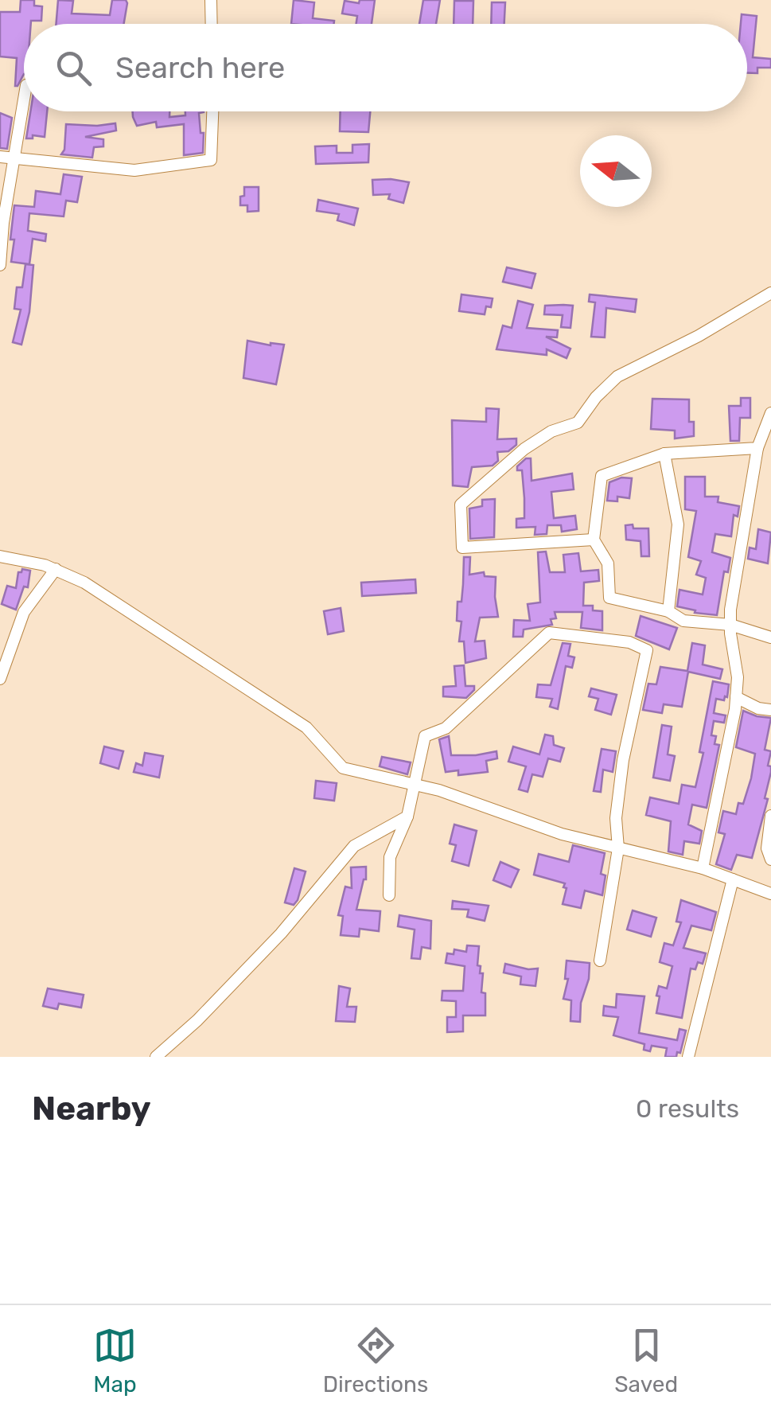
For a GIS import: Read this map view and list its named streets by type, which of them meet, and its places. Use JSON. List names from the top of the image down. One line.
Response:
{"north":"left","page":{"search":"Search here","heading":["Nearby","0 results"],"nav":["Map","Directions","Saved"]}}
